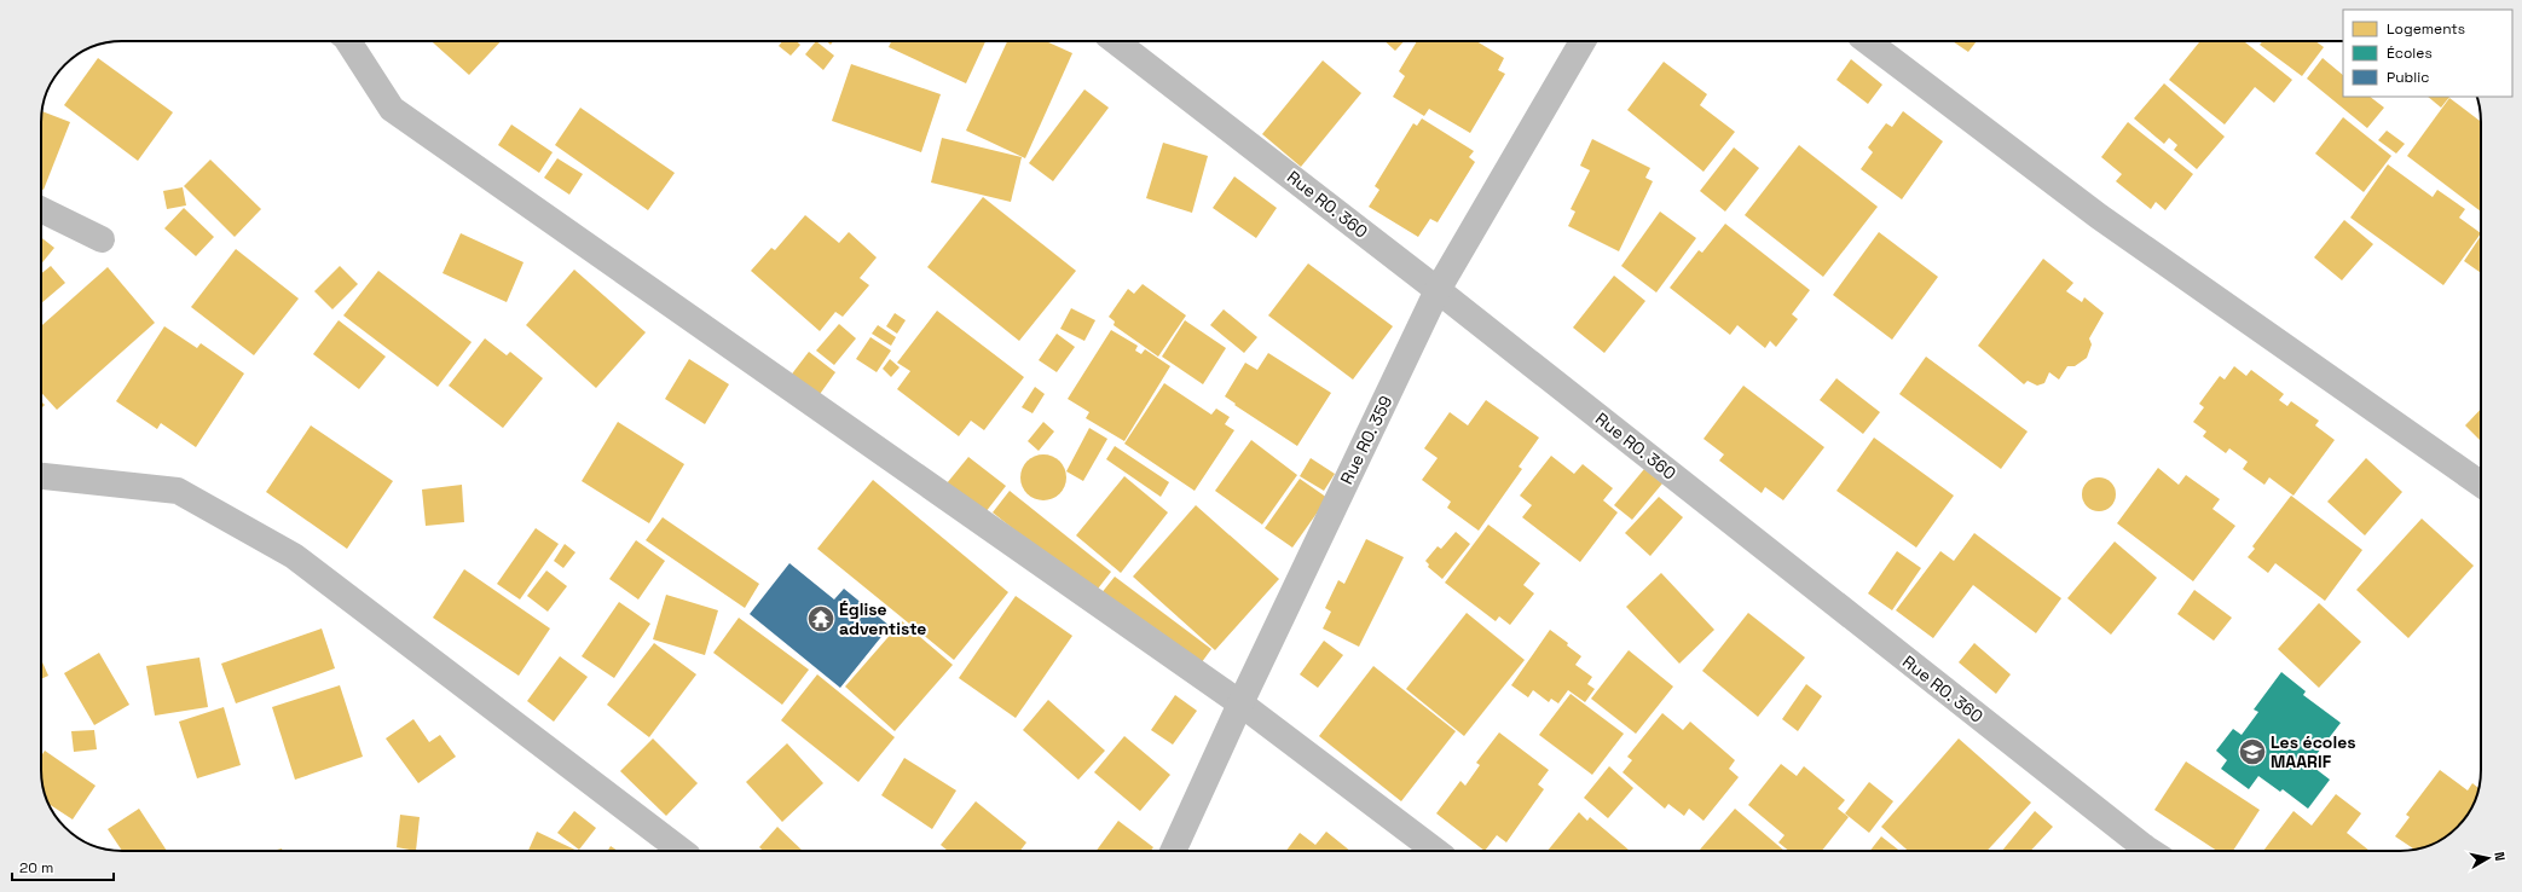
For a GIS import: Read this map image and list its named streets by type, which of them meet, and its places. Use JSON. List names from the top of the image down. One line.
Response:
{"streets":{"street":["Rue RO. 360","Rue RO. 359"]},"crossings":[["Rue RO. 360","Rue RO. 359"]],"places":{"temple":["Église adventiste"],"school or university":["Les écoles MAARIF"]},"legend":["Logements","Écoles","Public"],"scale_bar":"20 m","north":"right"}
